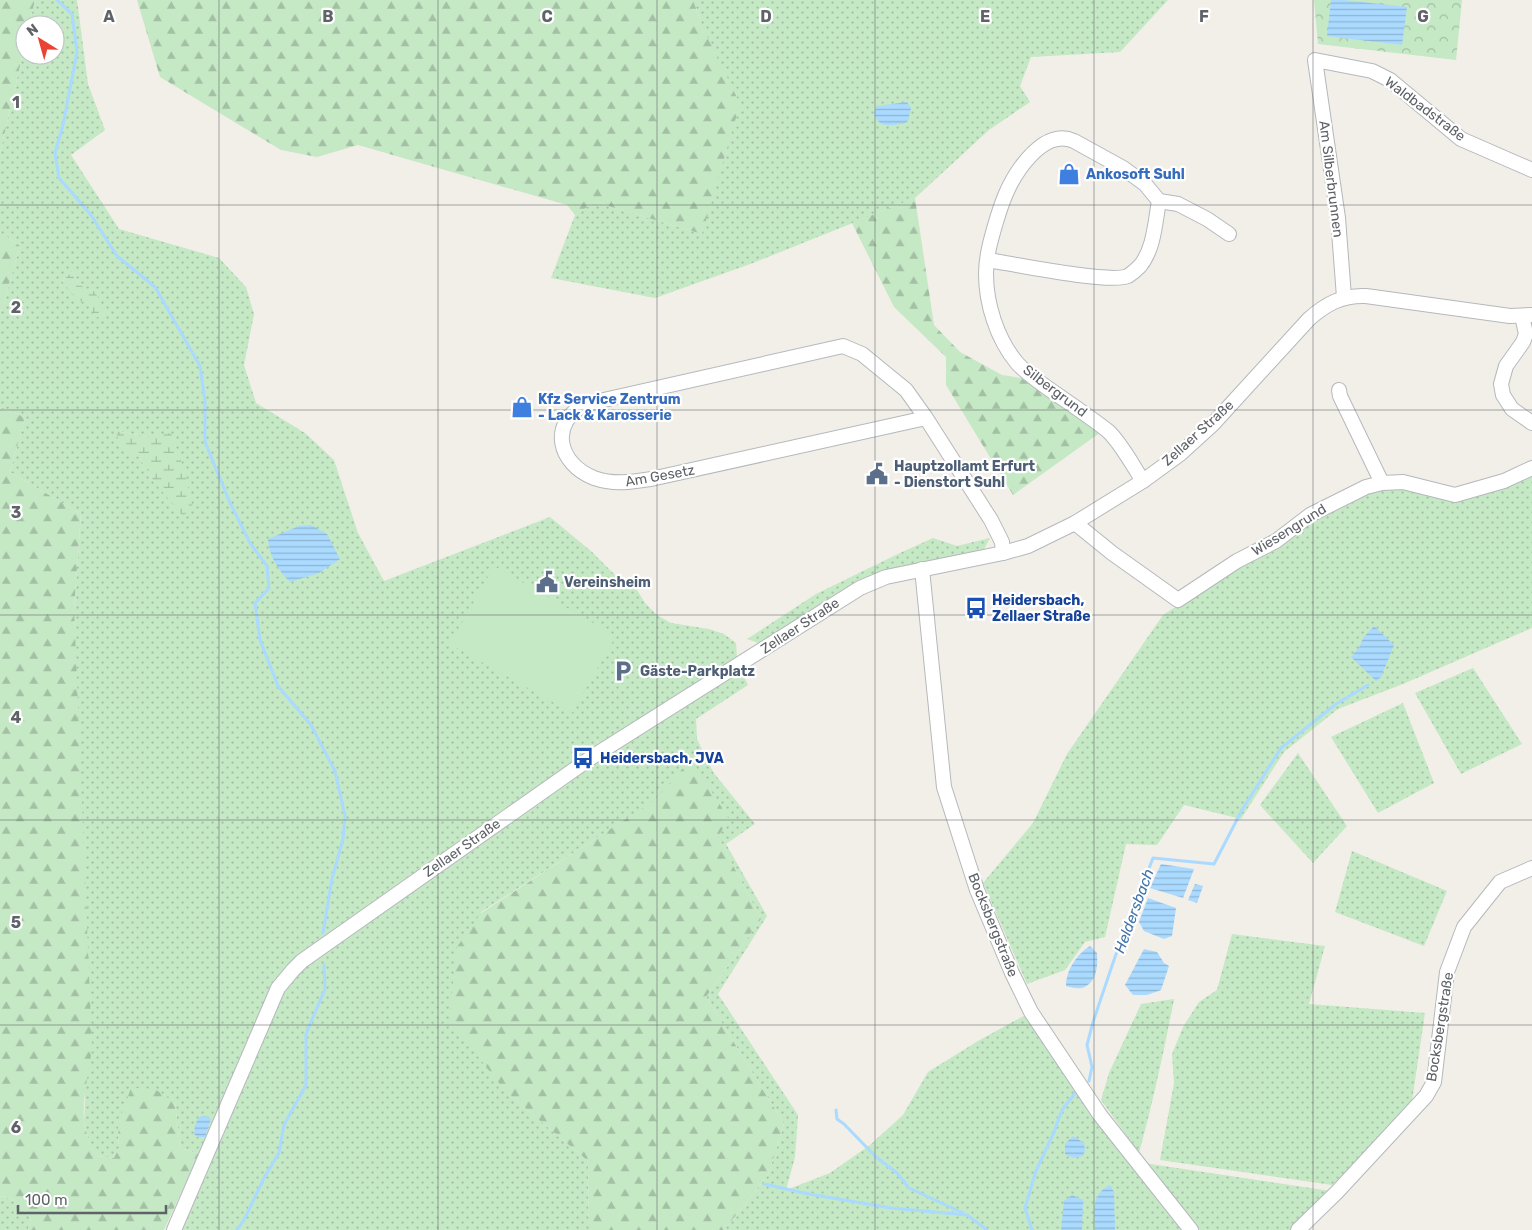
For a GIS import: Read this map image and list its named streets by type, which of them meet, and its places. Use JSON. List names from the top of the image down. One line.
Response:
{"streets":{"street":["Waldbadstraße","Am Silberbrunnen","Silbergrund","Zellaer Straße","Am Gesetz","Wiesengrund","Bocksbergstraße"]},"crossings":[["Waldbadstraße","Am Silberbrunnen"],["Am Silberbrunnen","Zellaer Straße"],["Silbergrund","Zellaer Straße"],["Zellaer Straße","Am Gesetz"],["Zellaer Straße","Wiesengrund"],["Zellaer Straße","Bocksbergstraße"]],"water":["Heldersbach"],"places":{"shop":["Ankosoft Suhl","Kfz Service Zentrum - Lack & Karosserie"],"public building":["Hauptzollamt Erfurt - Dienstort Suhl","Vereinsheim"],"bus stop":["Heidersbach, Zellaer Straße","Heidersbach, JVA"],"parking":["Gäste-Parkplatz"]},"scale_bar":"100 m","north":"top left","grid":{"columns":["A","B","C","D","E","F","G"],"rows":["1","2","3","4","5","6"]}}
